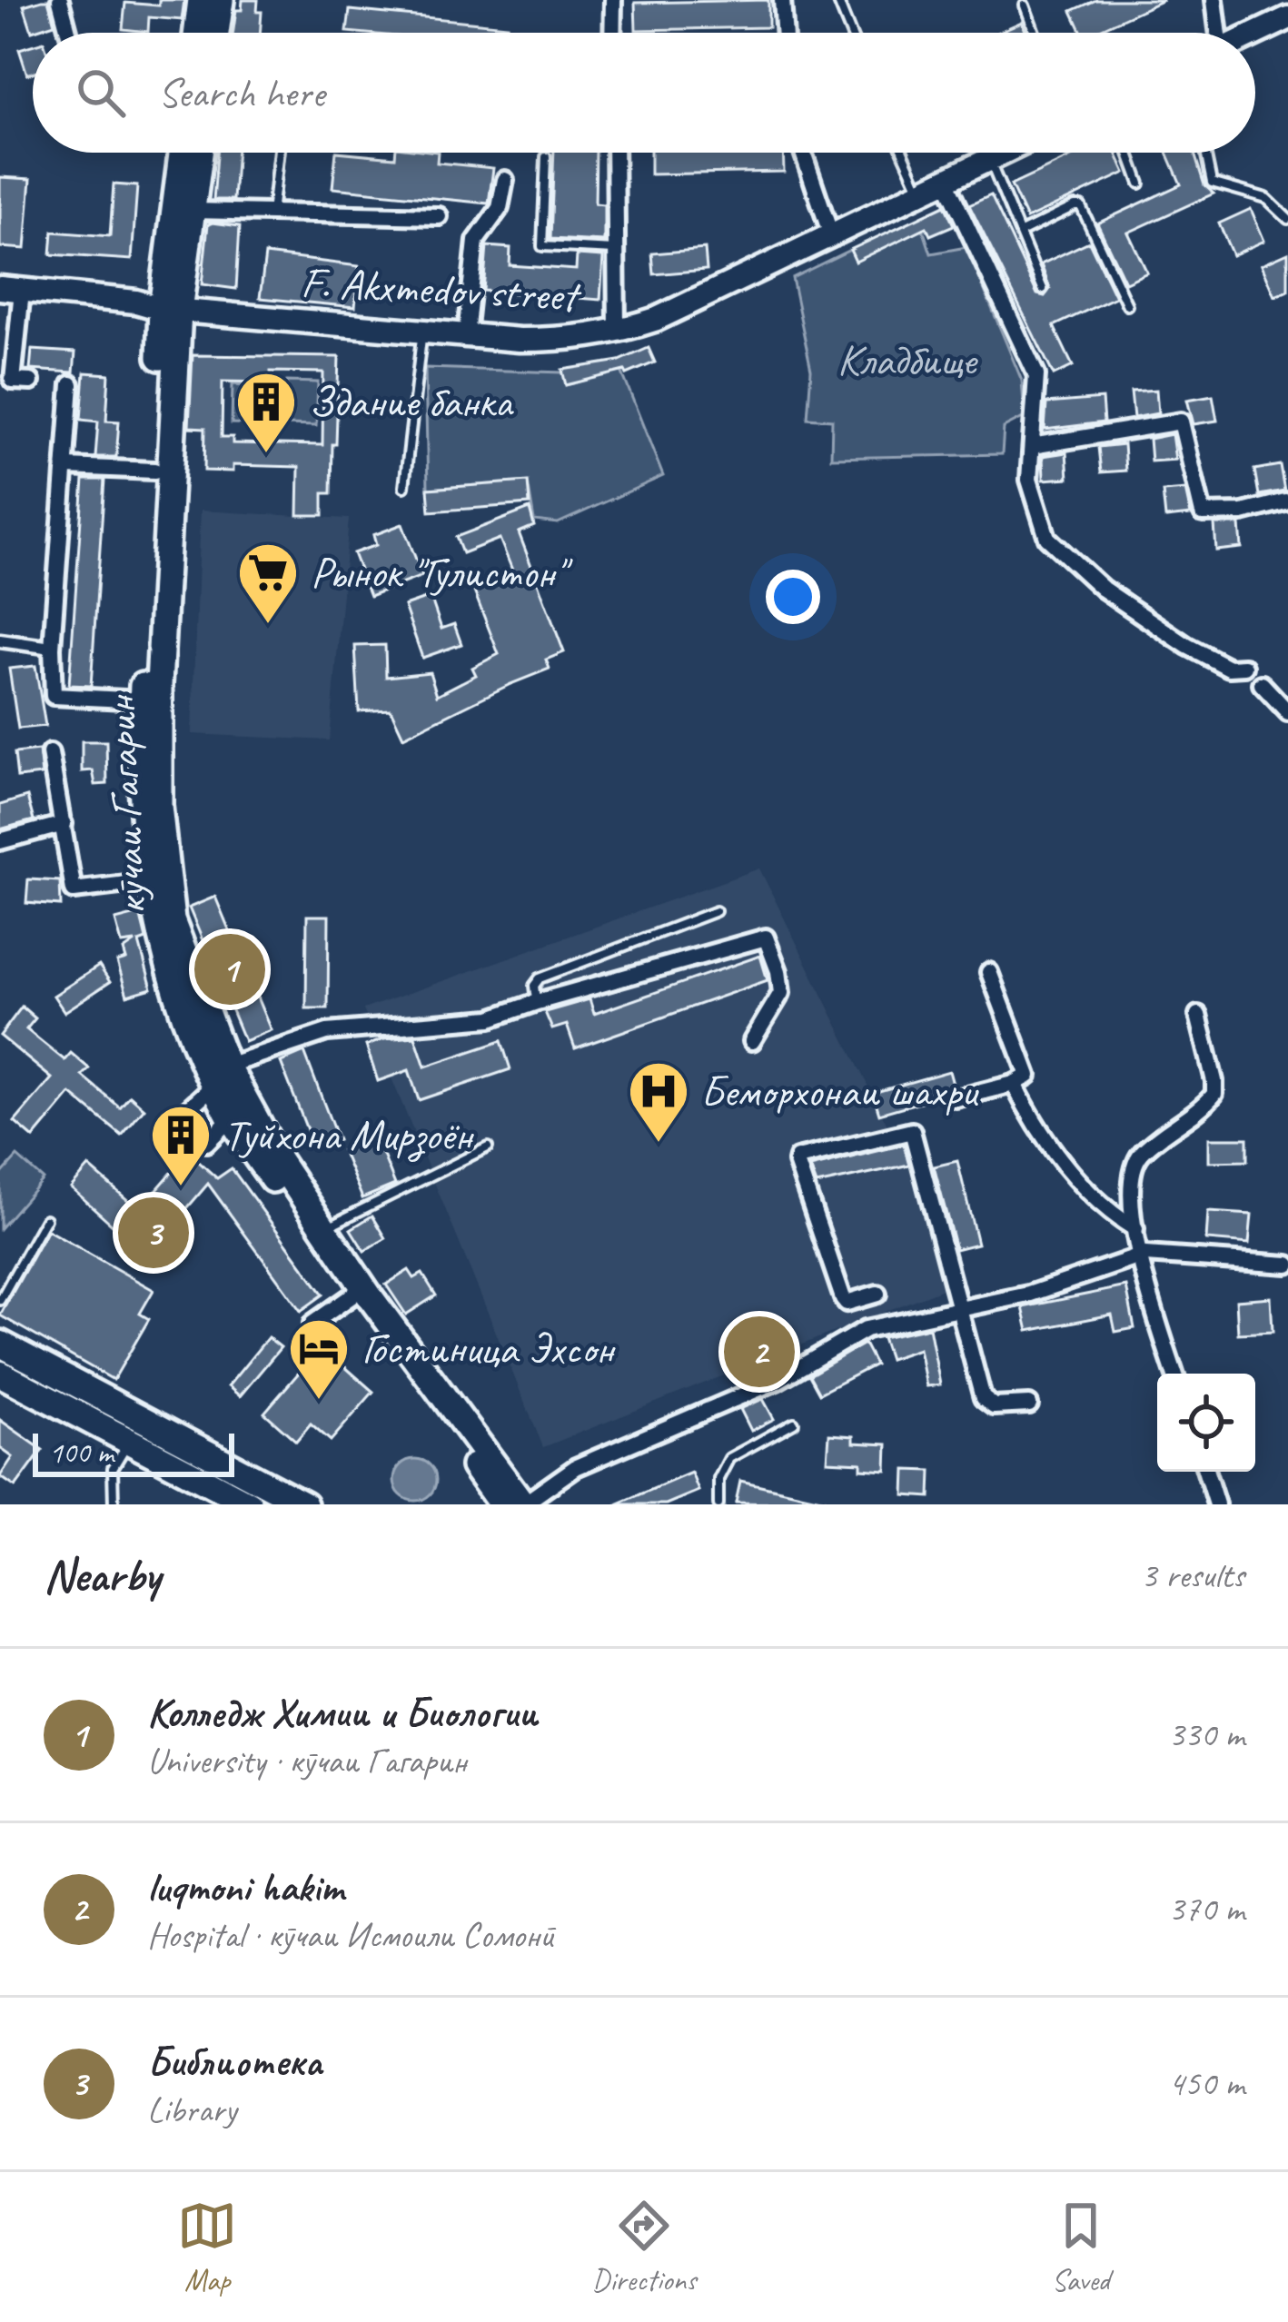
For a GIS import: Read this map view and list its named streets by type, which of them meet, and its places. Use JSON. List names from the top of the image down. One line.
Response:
{"streets":{"main road":["F. Akxmedov street","кӯчаи Гагарин"]},"crossings":[["F. Akxmedov street","кӯчаи Гагарин"]],"parks":["Кладбище"],"places":{"building":["Здание банка","Туйхона Мирзоён"],"supermarket":["Рынок \"Гулистон\""],"hospital":["Беморхонаи шахри"],"hotel":["Гостиница Эхсон"]},"scale_bar":"100 m","page":{"search":"Search here","pins":["1","3","2"],"scale":"100 m","heading":["Nearby","3 results"],"list":[{"mark":"1","name":"Колледж Химии и Биологии","note":"University · кӯчаи Гагарин","value":"330 m"},{"mark":"2","name":"luqmoni hakim","note":"Hospital · кӯчаи Исмоили Сомонӣ","value":"370 m"},{"mark":"3","name":"Библиотека","note":"Library","value":"450 m"}],"nav":["Map","Directions","Saved"]}}
